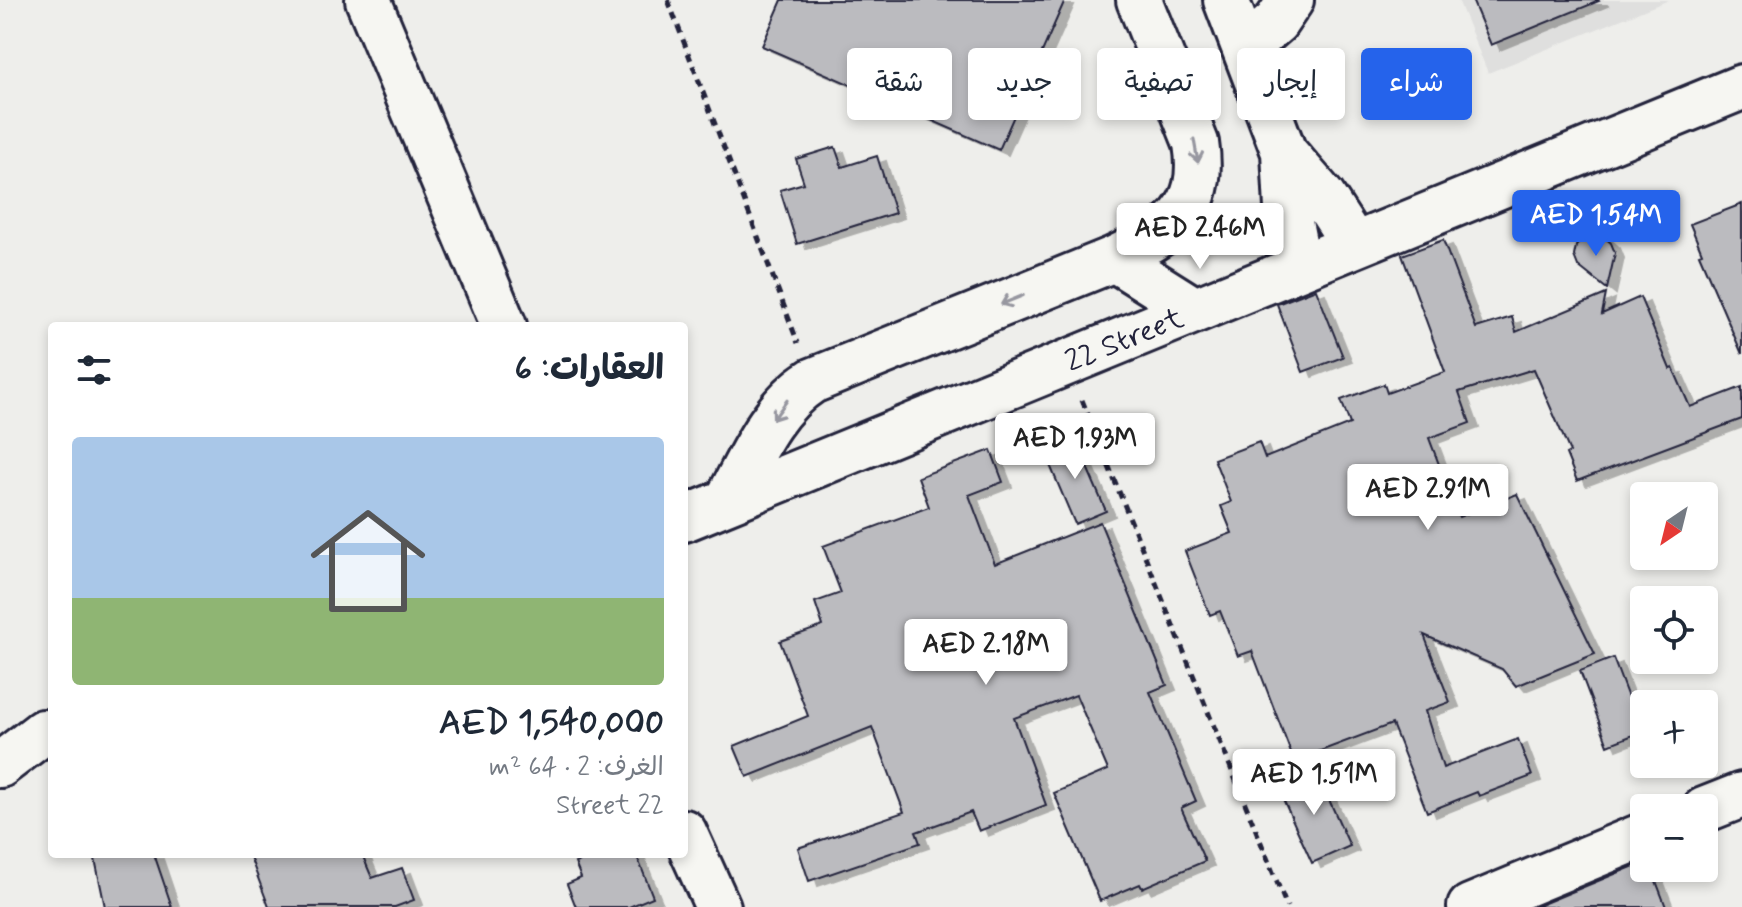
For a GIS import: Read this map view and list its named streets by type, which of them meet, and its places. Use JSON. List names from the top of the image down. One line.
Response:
{"streets":{"street":["22 Street"]},"north":"bottom left","page":{"chip":["شراء","إيجار","تصفية","جديد","شقة"],"price":["AED 1.54M","AED 2.46M","AED 1.93M","AED 2.91M","AED 2.18M","AED 1.51M"],"heading":"العقارات: 6","list":[{"name":"AED 1,540,000","note":"الغرف: 2 · 64 m² · 22 Street"}],"map_buttons":["+","−"]}}
